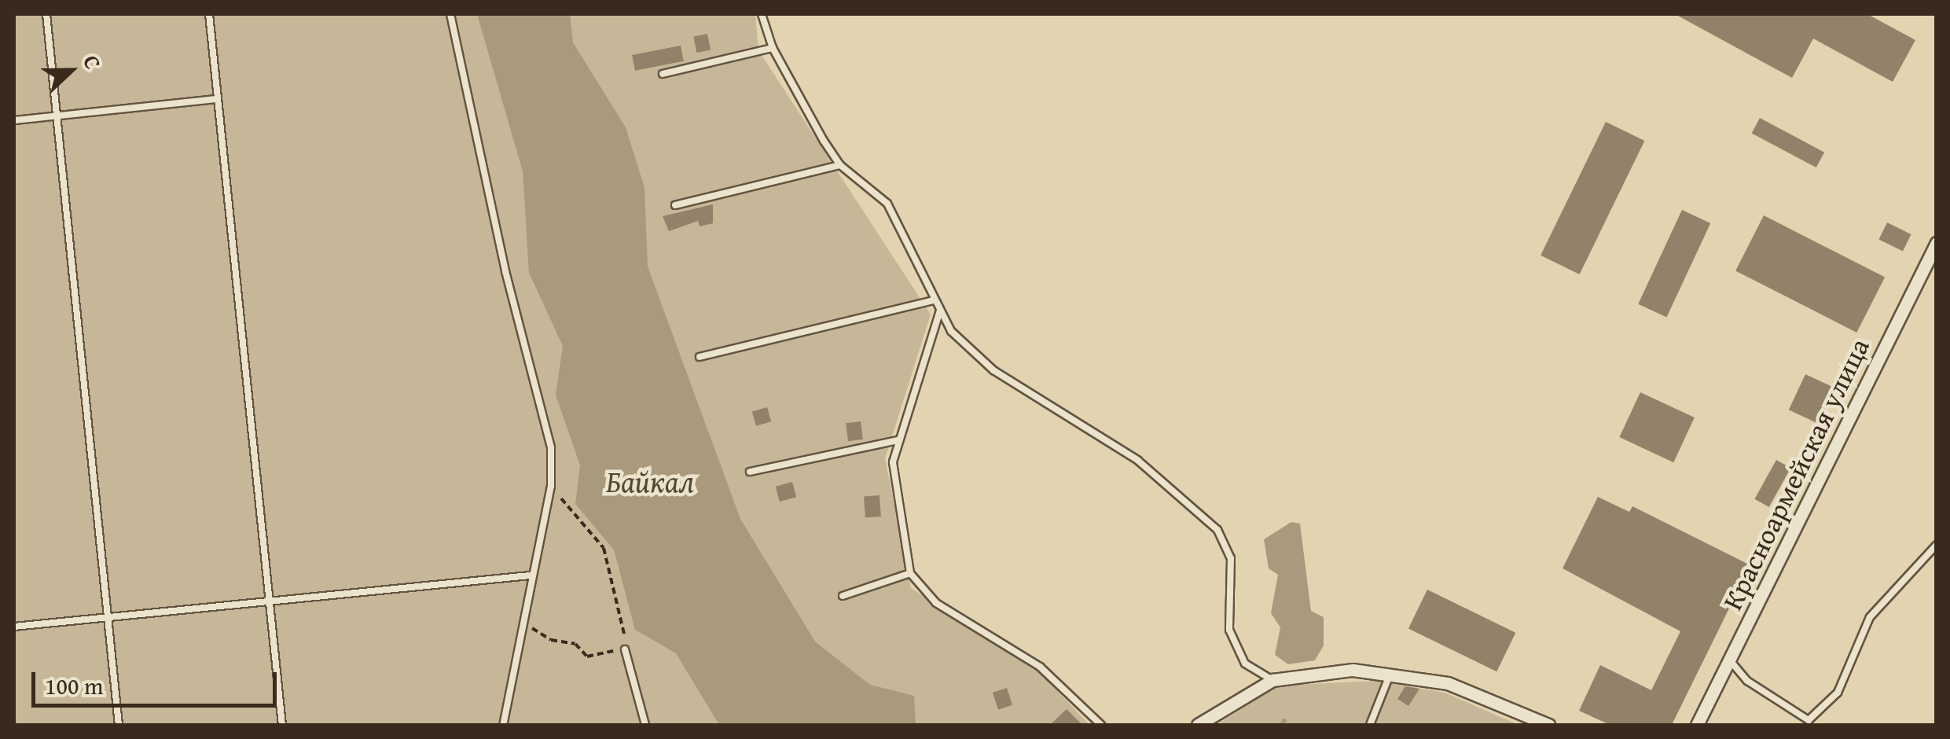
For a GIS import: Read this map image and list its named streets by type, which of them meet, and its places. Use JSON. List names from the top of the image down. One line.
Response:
{"streets":{"street":["Красноармейская улица"]},"water":["Байкал"],"scale_bar":"100 m","north":"right"}
